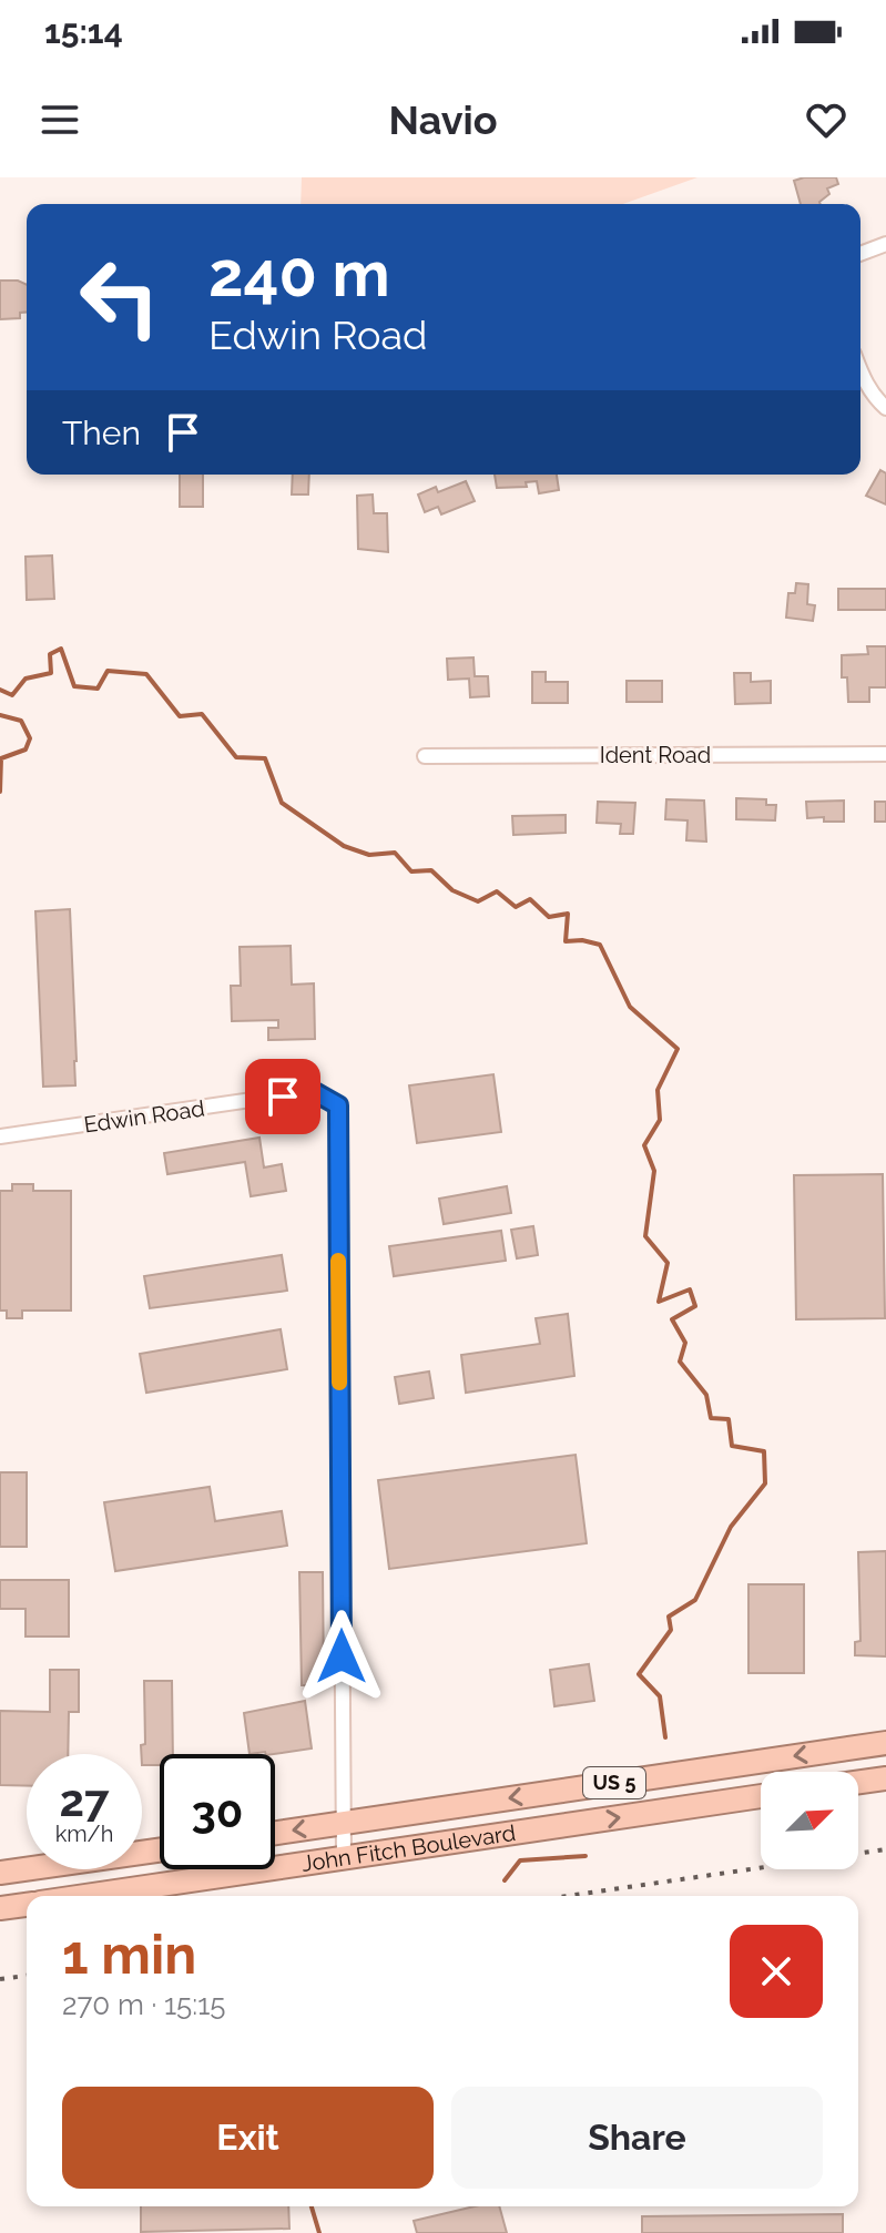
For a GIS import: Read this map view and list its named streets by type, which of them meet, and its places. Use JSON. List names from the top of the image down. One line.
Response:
{"streets":{"highway":["US 5","John Fitch Boulevard"],"street":["Ident Road","Edwin Road"]},"crossings":[["Edwin Road","John Fitch Boulevard"]],"north":"top right","page":{"status":"15:14","header":"Navio","turn":["240 m","Edwin Road"],"then":"Then","speed":"27 km/h","limit":"30","heading":["1 min","270 m · 15:15"],"buttons":["Exit","Share"]}}
